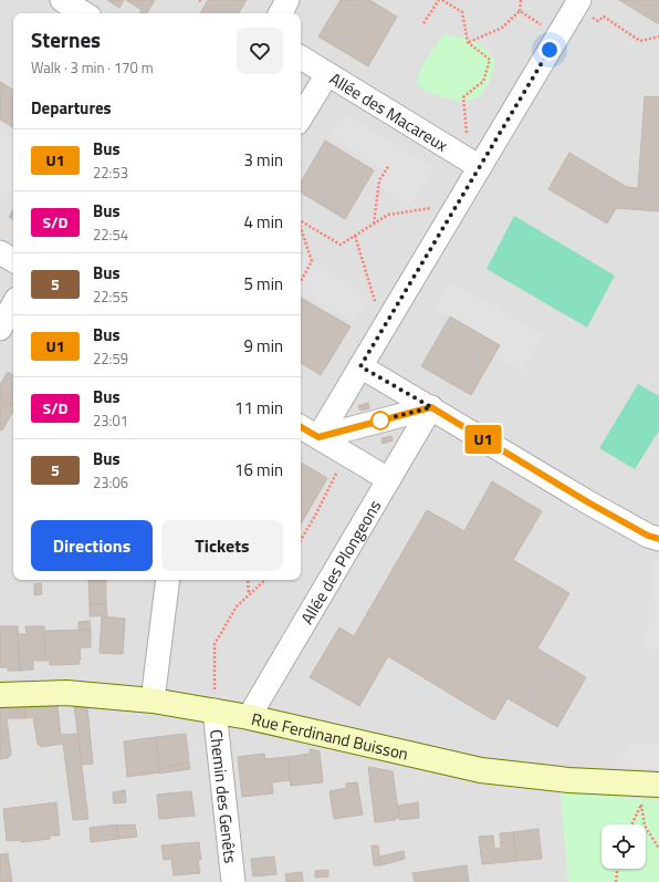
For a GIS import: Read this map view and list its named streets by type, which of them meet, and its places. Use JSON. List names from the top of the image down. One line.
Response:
{"streets":{"street":["Allée des Macareux","Allée des Plongeons","Rue Ferdinand Buisson","Chemin des Genêts"]},"crossings":[["Allée des Plongeons","Rue Ferdinand Buisson"],["Rue Ferdinand Buisson","Chemin des Genêts"]],"lines":["bus line U1"],"page":{"on_map":"U1","heading":[["Sternes","Walk · 3 min · 170 m"],"Departures"],"list":[{"mark":"U1","name":"Bus","note":"22:53","value":"3 min"},{"mark":"S/D","name":"Bus","note":"22:54","value":"4 min"},{"mark":"5","name":"Bus","note":"22:55","value":"5 min"},{"mark":"U1","name":"Bus","note":"22:59","value":"9 min"},{"mark":"S/D","name":"Bus","note":"23:01","value":"11 min"},{"mark":"5","name":"Bus","note":"23:06","value":"16 min"}],"buttons":["Directions","Tickets"]}}
